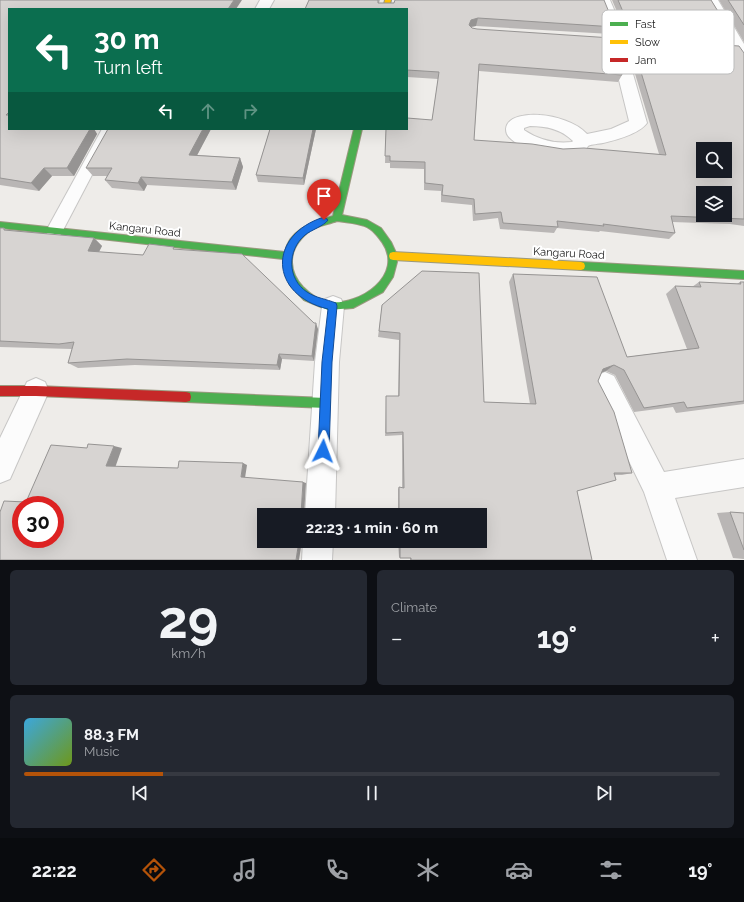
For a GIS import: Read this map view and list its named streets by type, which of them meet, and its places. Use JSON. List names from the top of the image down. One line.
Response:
{"streets":{"main road":["Kangaru Road"]},"legend":["Fast","Slow","Jam"],"page":{"turn":["30 m","Turn left"],"limit":"30","trip":"22:23 · 1 min · 60 m","tile":[["29","km/h"],"Climate"],"heat":["−","19°","+"],"song":["88.3 FM","Music"],"tabs":["22:22","19°"]}}
